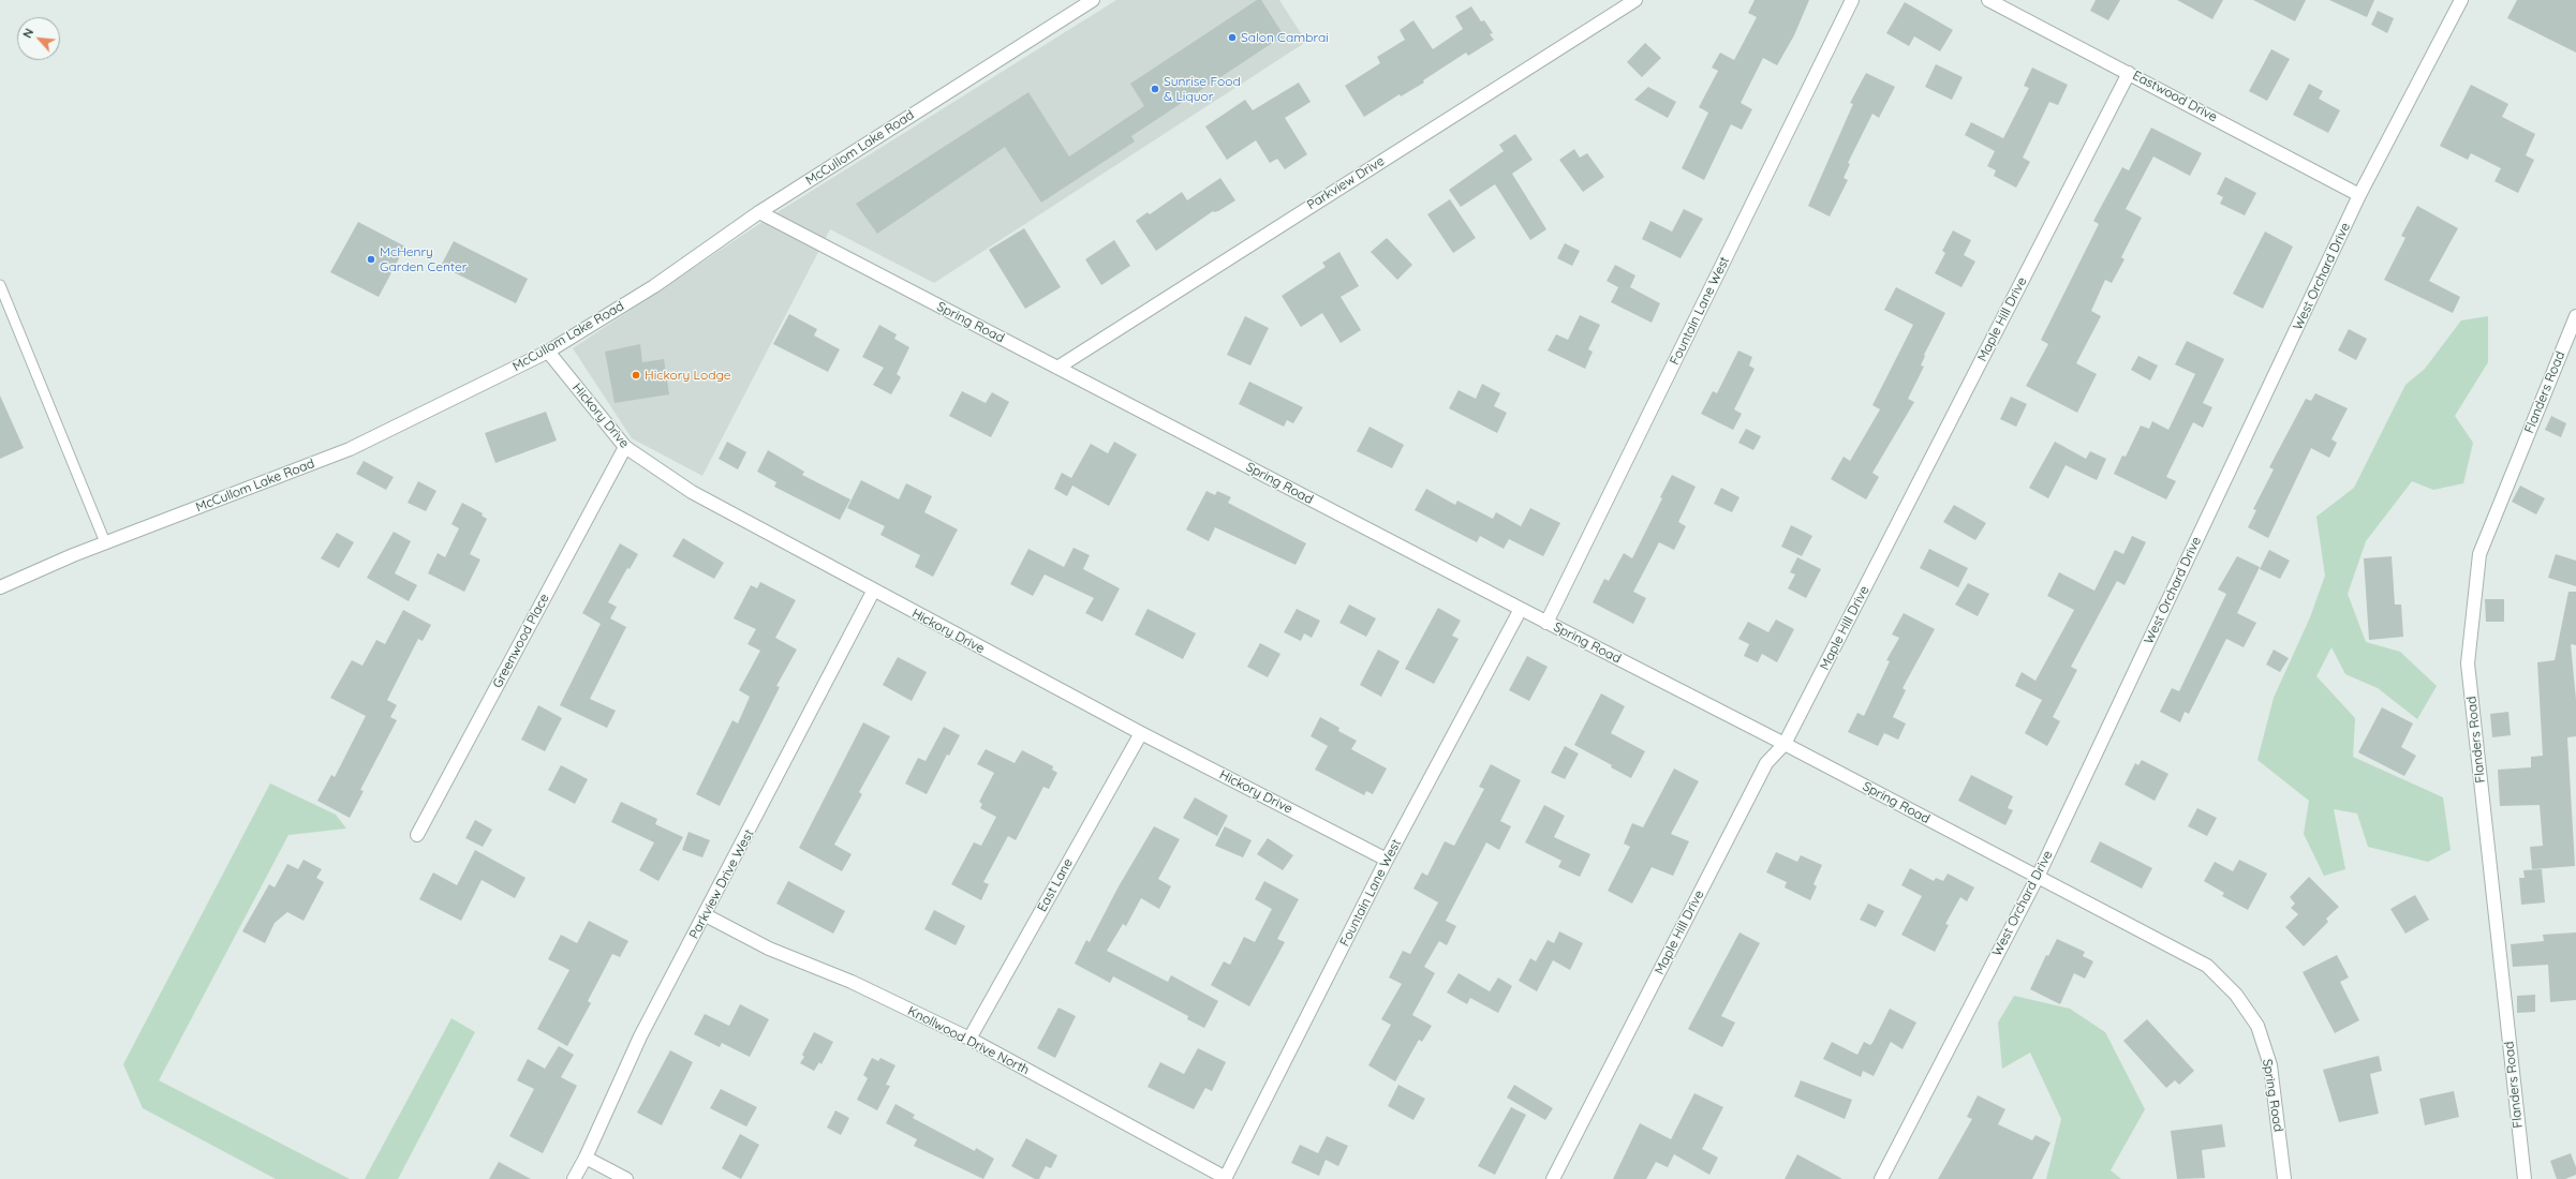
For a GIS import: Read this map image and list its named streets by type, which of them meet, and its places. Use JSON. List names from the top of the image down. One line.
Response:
{"streets":{"street":["Eastwood Drive","McCullom Lake Road","Parkview Drive","West Orchard Drive","Fountain Lane West","Maple Hill Drive","Spring Road","Flanders Road","Hickory Drive","Greenwood Place","Parkview Drive West","East Lane","Knollwood Drive North"]},"crossings":[["Eastwood Drive","West Orchard Drive"],["Eastwood Drive","Maple Hill Drive"],["McCullom Lake Road","Spring Road"],["McCullom Lake Road","Hickory Drive"],["Parkview Drive","Spring Road"],["West Orchard Drive","Spring Road"],["Fountain Lane West","Spring Road"],["Fountain Lane West","Hickory Drive"],["Fountain Lane West","Knollwood Drive North"],["Maple Hill Drive","Spring Road"],["Hickory Drive","Greenwood Place"],["Hickory Drive","Parkview Drive West"],["Hickory Drive","East Lane"],["Parkview Drive West","Knollwood Drive North"],["East Lane","Knollwood Drive North"]],"places":["Salon Cambrai","Sunrise Food & Liquor","McHenry Garden Center","Hickory Lodge"],"north":"top left"}
